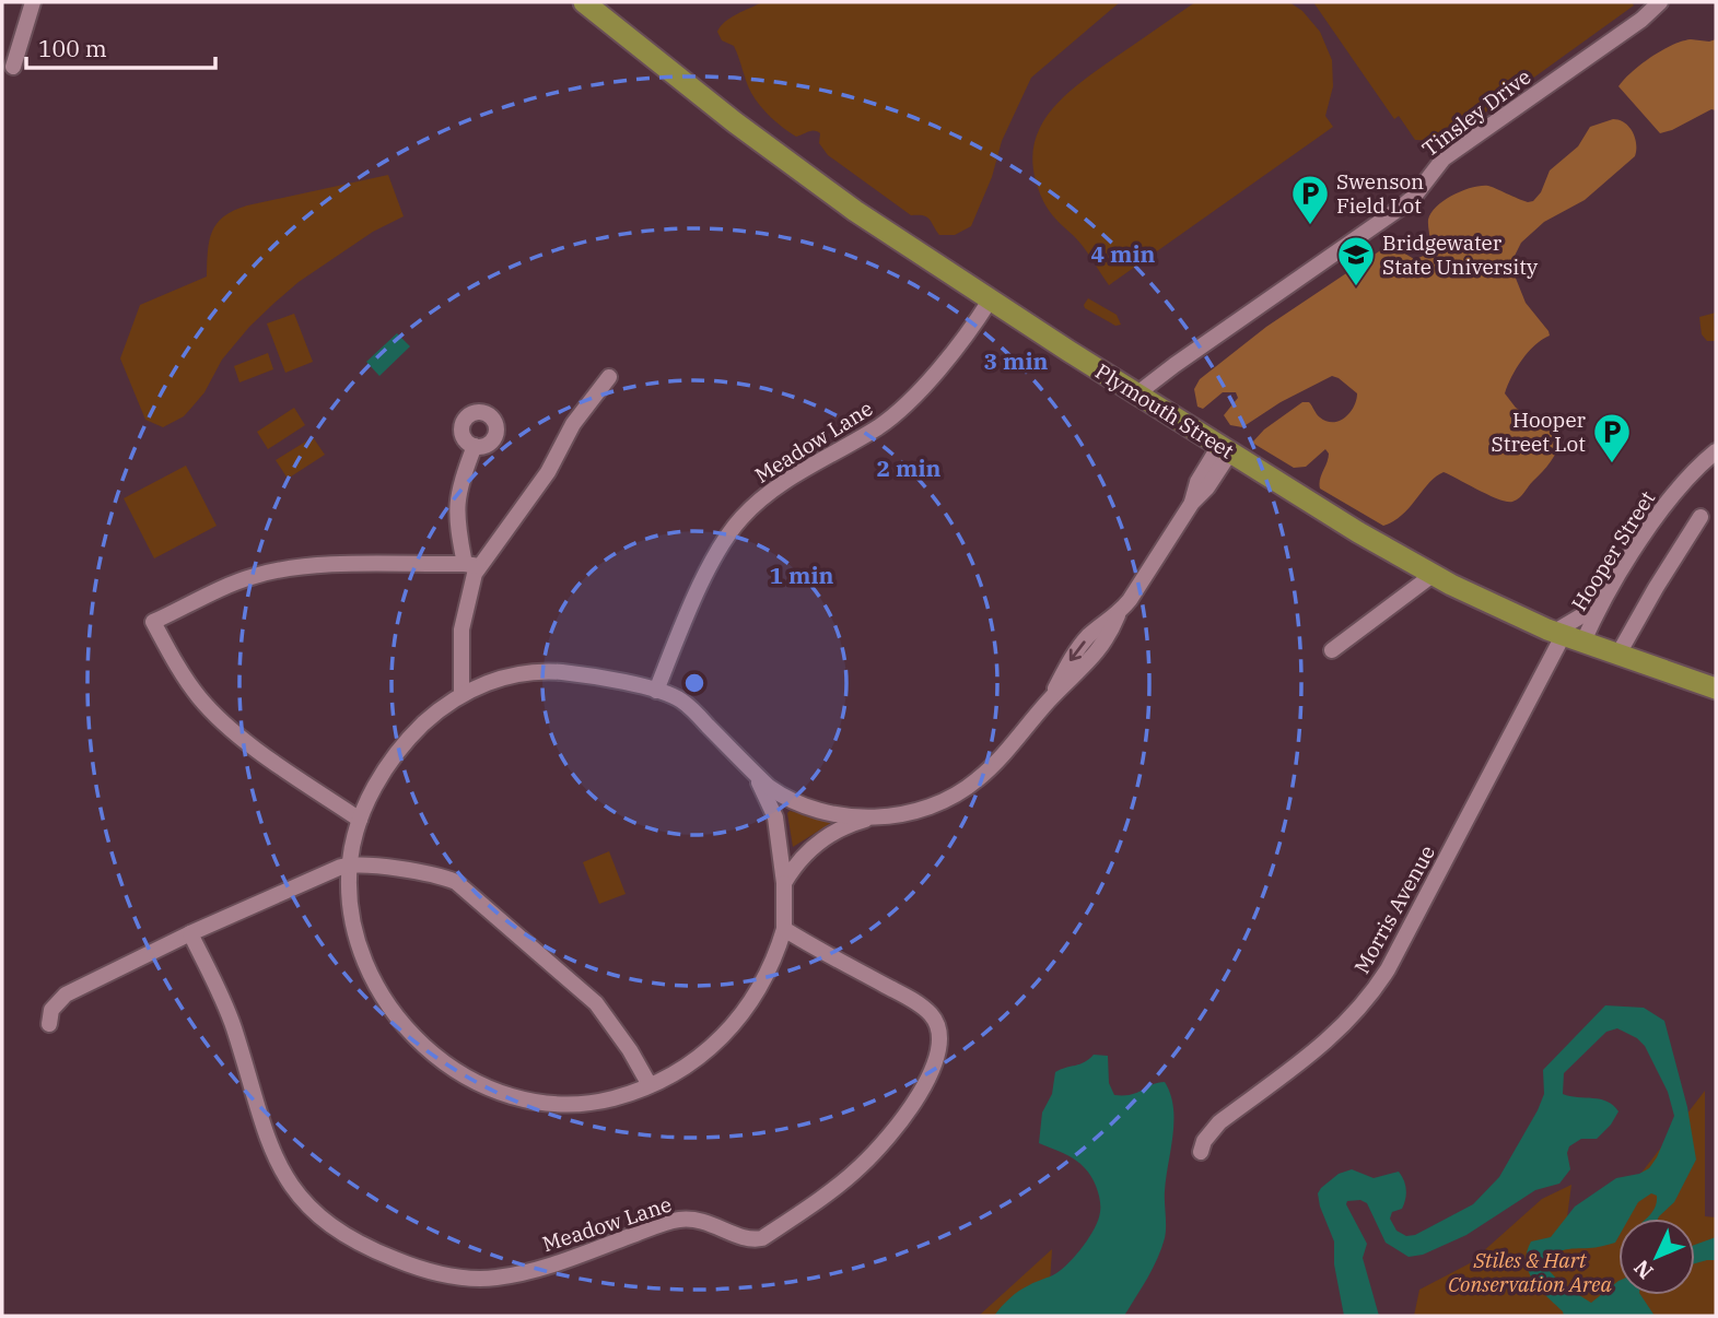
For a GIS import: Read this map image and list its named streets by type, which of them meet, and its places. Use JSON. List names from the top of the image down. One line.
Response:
{"streets":{"main road":["Plymouth Street"],"street":["Tinsley Drive","Meadow Lane","Hooper Street","Morris Avenue"]},"crossings":[["Tinsley Drive","Plymouth Street"],["Plymouth Street","Meadow Lane"],["Plymouth Street","Hooper Street"],["Plymouth Street","Morris Avenue"],["Hooper Street","Morris Avenue"]],"parks":["Stiles & Hart Conservation Area"],"places":{"parking":["Swenson Field Lot","Hooper Street Lot"],"school or university":["Bridgewater State University"]},"scale_bar":"100 m","north":"bottom left","rings":["4 min","3 min","2 min","1 min"]}
